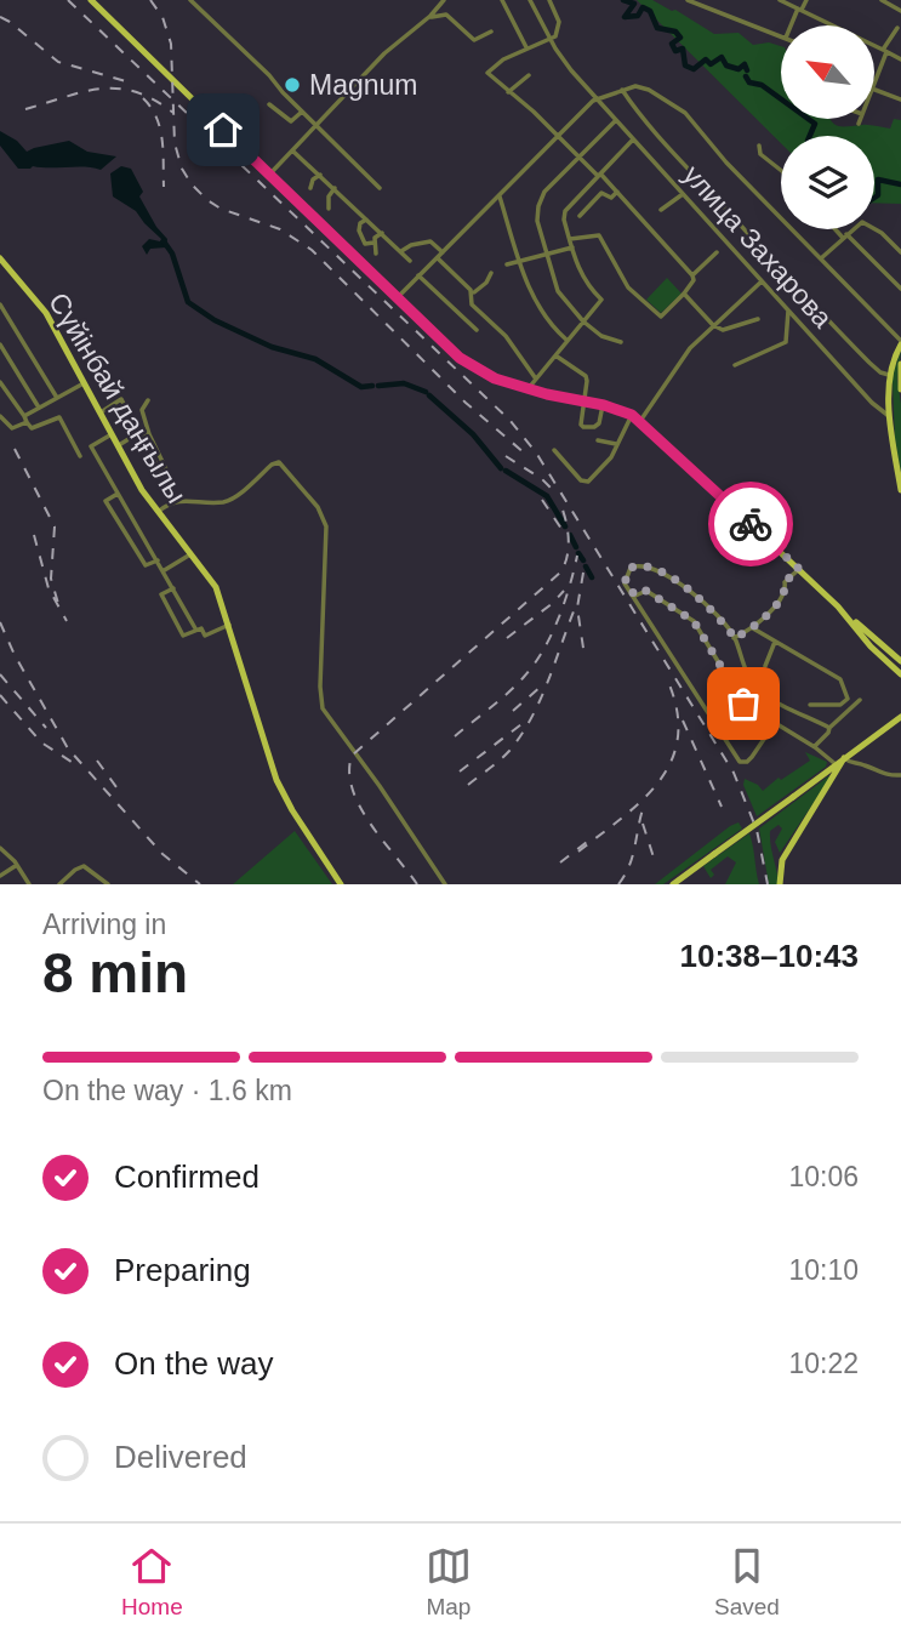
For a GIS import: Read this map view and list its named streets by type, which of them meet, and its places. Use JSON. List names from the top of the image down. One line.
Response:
{"streets":{"main road":["Сүйінбай даңғылы"],"street":["улица Захарова"]},"places":["Magnum"],"north":"top left","page":{"heading":["8 min","Arriving in","10:38–10:43"],"bar":"On the way · 1.6 km","list":[["Confirmed","10:06"],["Preparing","10:10"],["On the way","10:22"],"Delivered"],"tabs":["Home","Map","Saved"]}}
